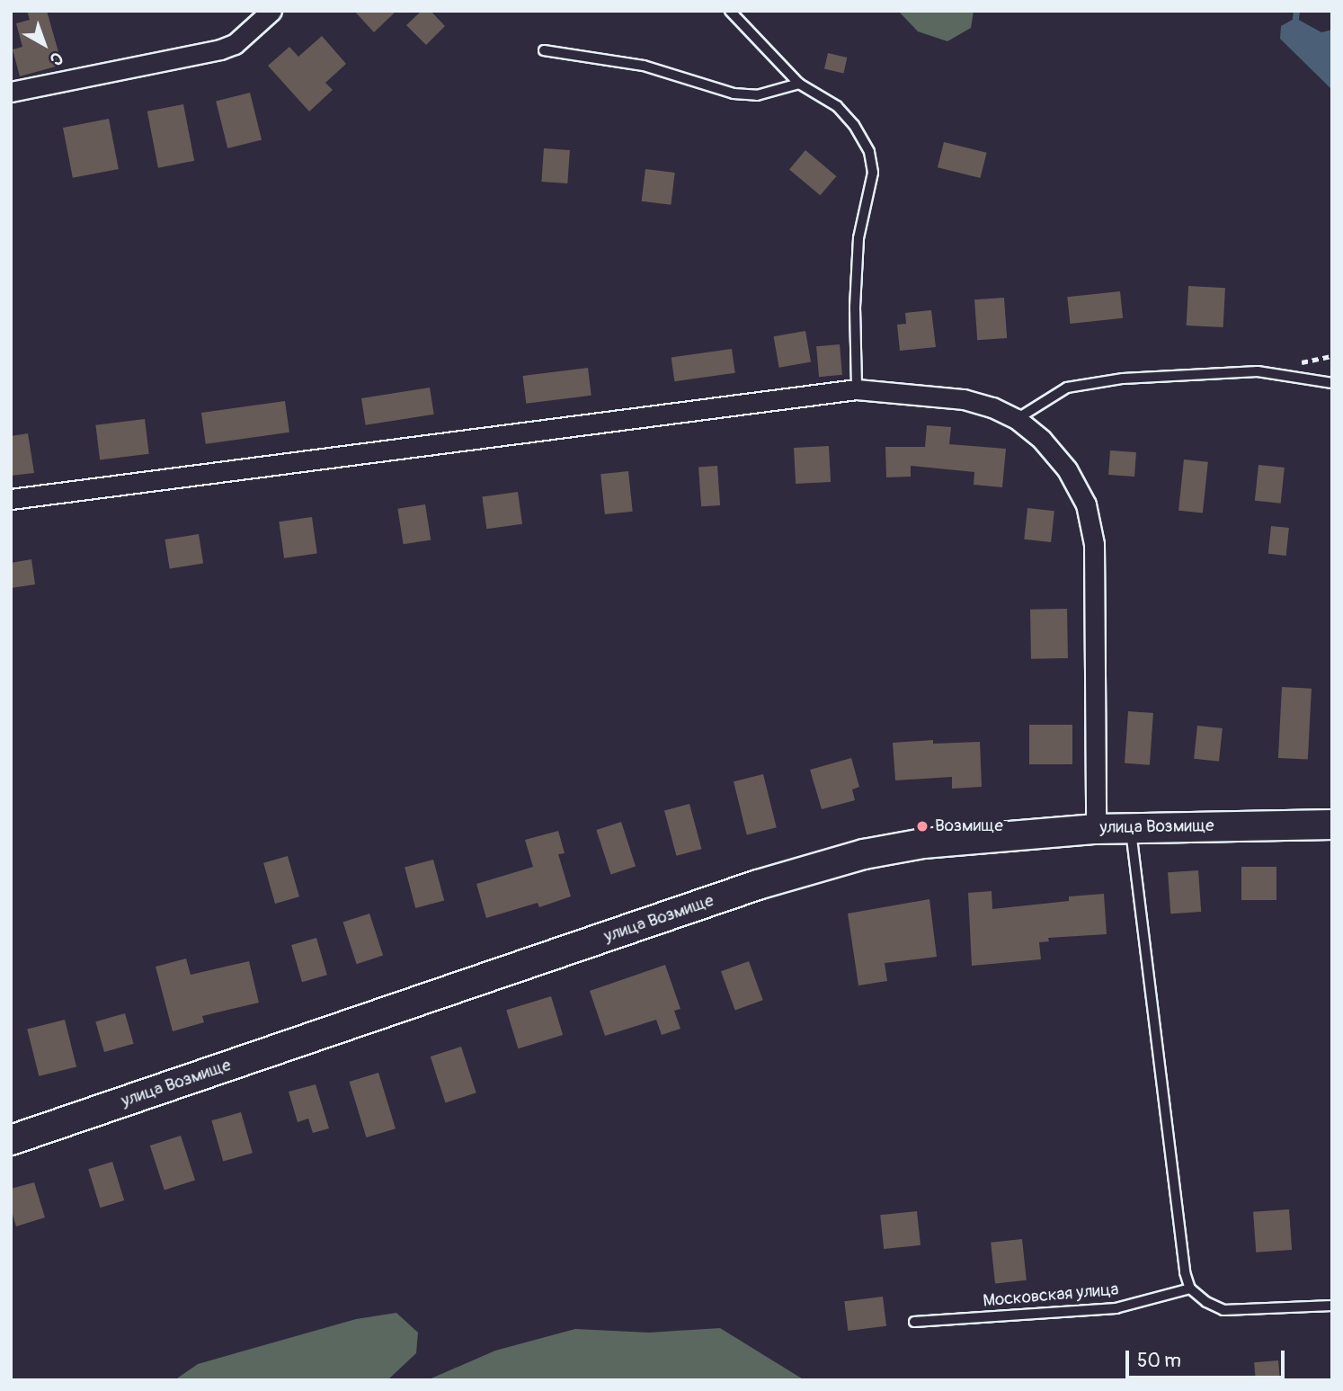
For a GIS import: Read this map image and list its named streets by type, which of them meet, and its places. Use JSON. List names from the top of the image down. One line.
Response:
{"streets":{"main road":["улица Возмище"],"lane":["Московская улица"]},"places":["Возмище"],"scale_bar":"50 m","north":"bottom right"}
